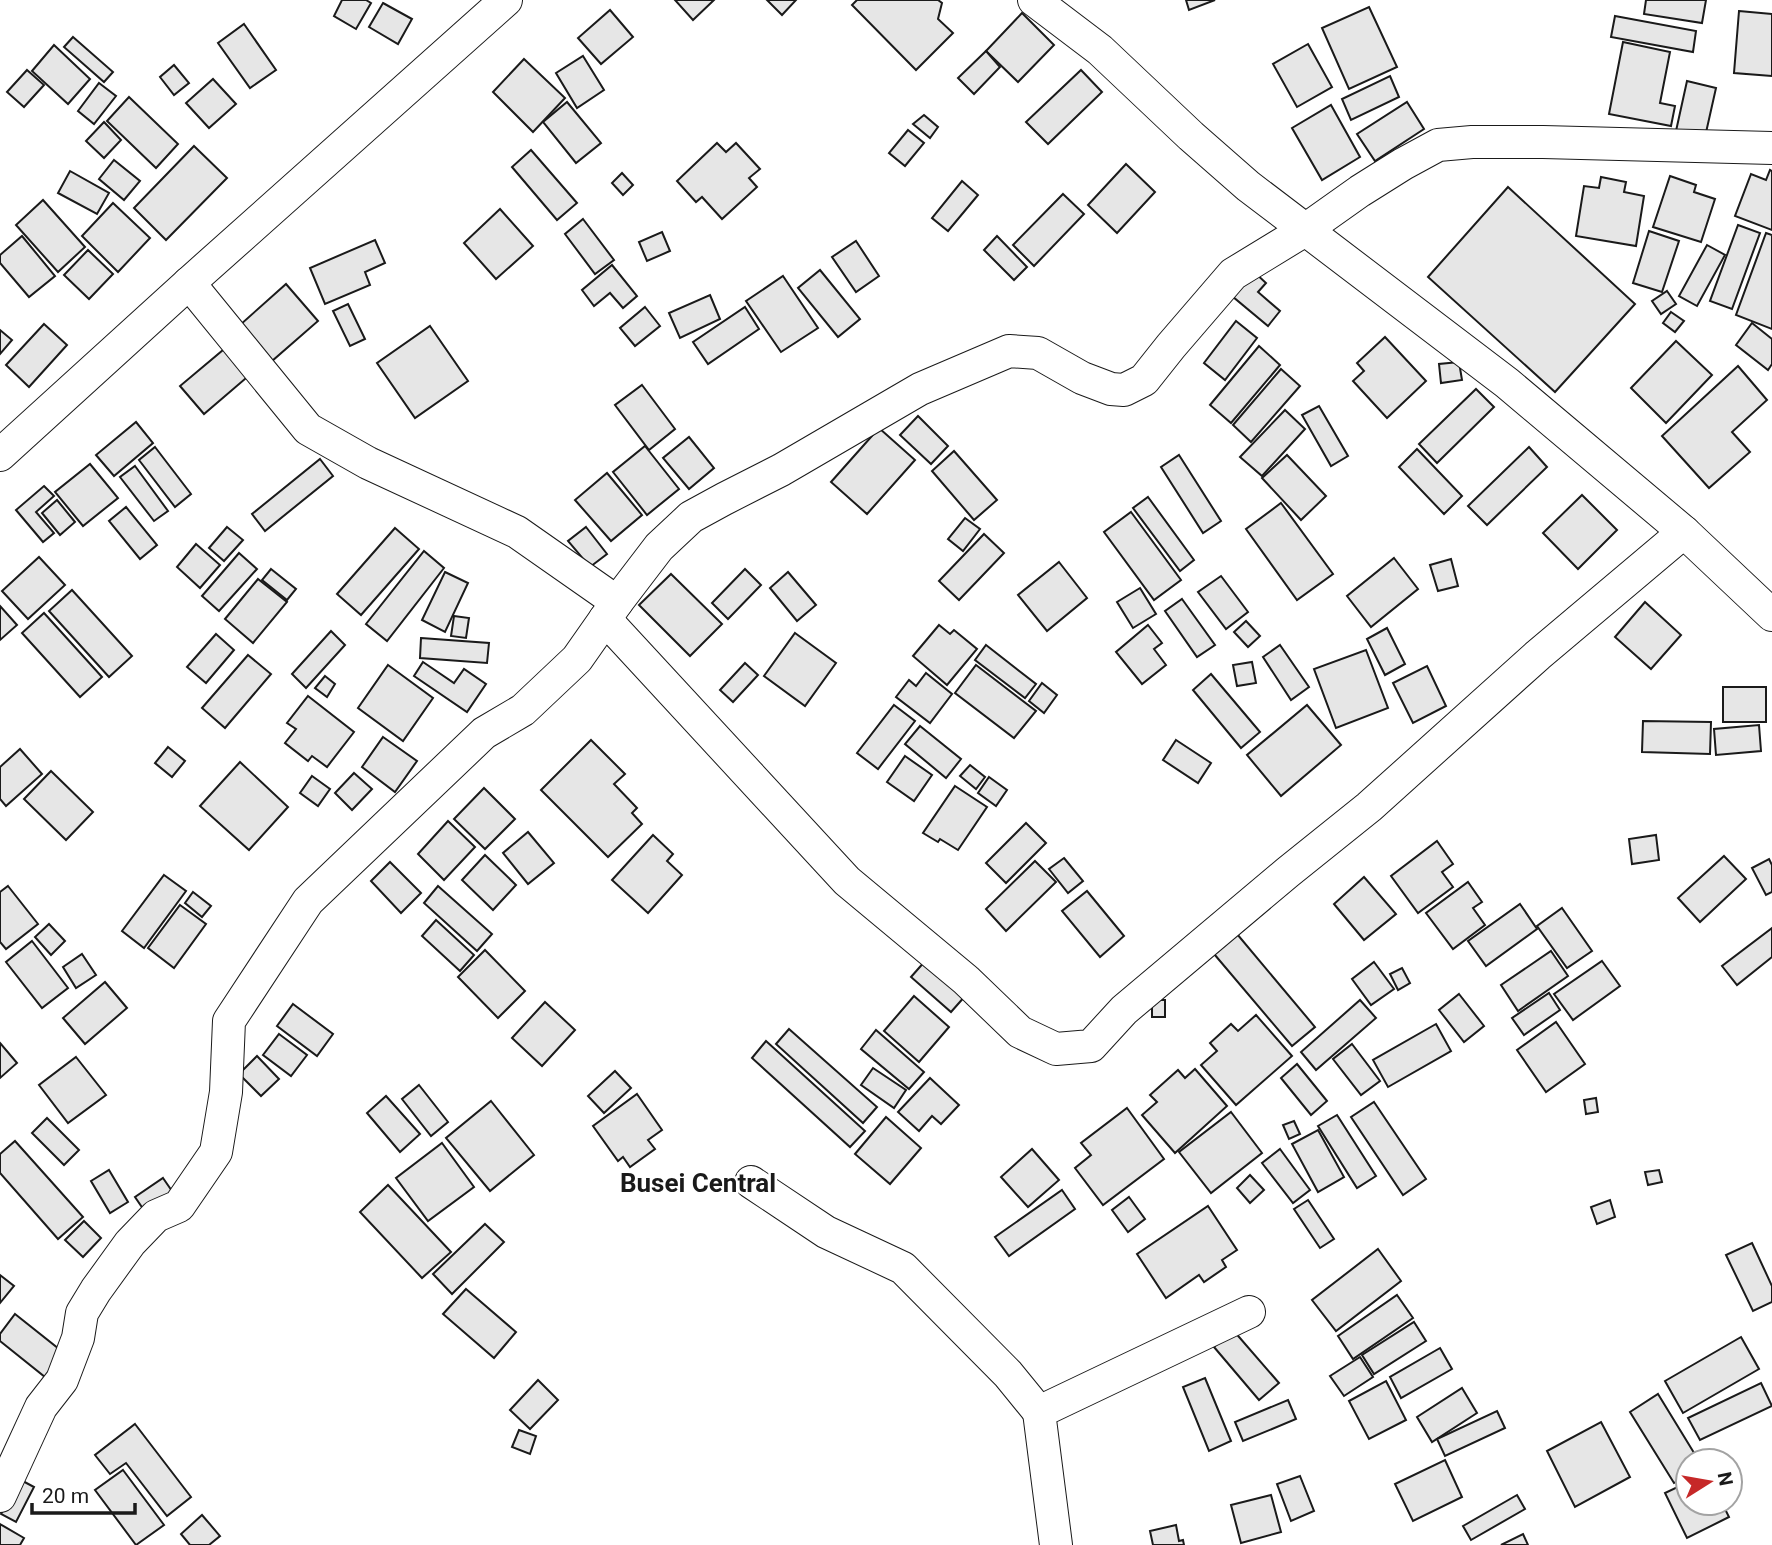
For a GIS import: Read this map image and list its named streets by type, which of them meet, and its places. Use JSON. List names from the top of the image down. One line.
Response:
{"districts":["Busei Central"],"scale_bar":"20 m","north":"right"}
